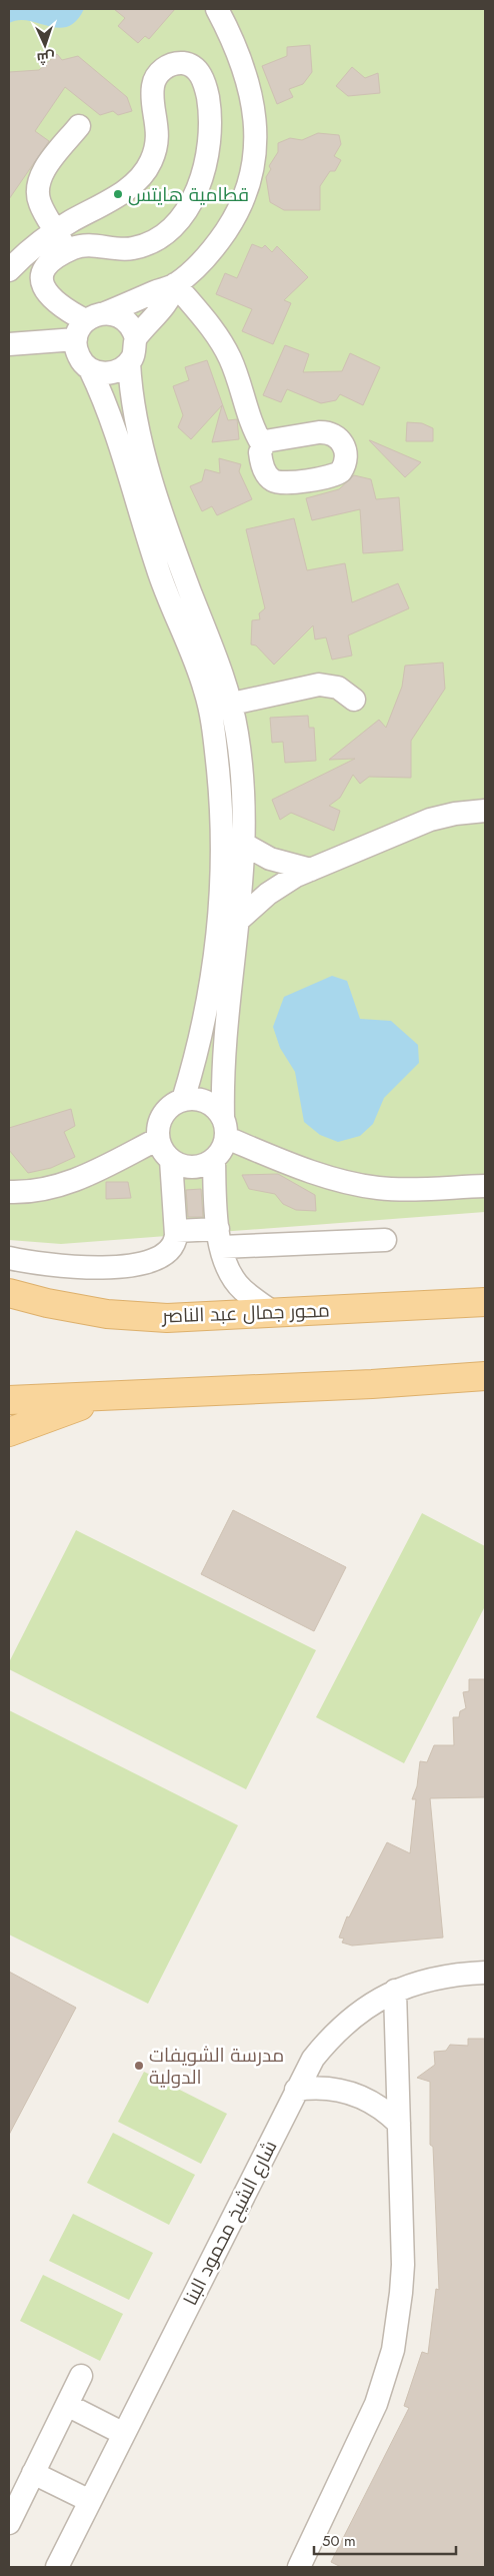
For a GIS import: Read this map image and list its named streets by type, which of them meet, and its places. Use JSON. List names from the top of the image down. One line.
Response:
{"streets":{"main road":["محور جمال عبد الناصر"],"street":["شارع الشيخ محمود البنا"]},"places":["قطامية هايتس","مدرسة الشويفات الدولية"],"scale_bar":"50 m","north":"bottom"}
